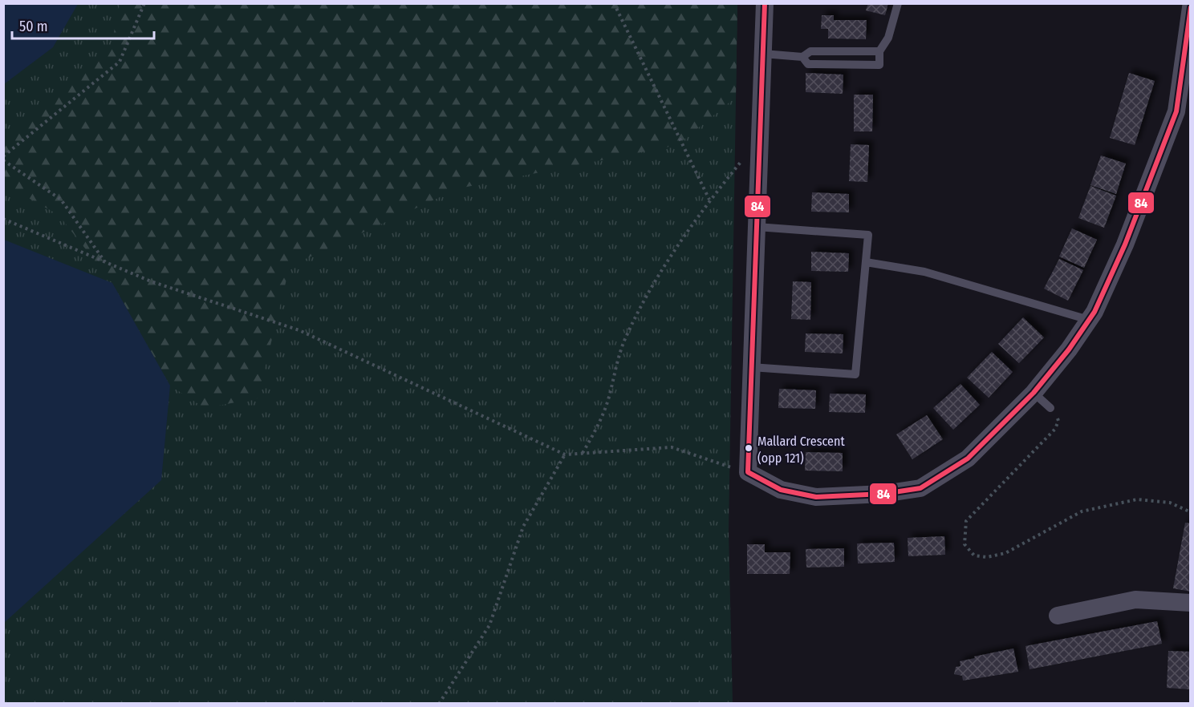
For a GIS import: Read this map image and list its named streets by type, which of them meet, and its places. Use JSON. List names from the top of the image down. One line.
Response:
{"places":["Mallard Crescent (opp 121)"],"lines":["transit line 84"],"scale_bar":"50 m"}
